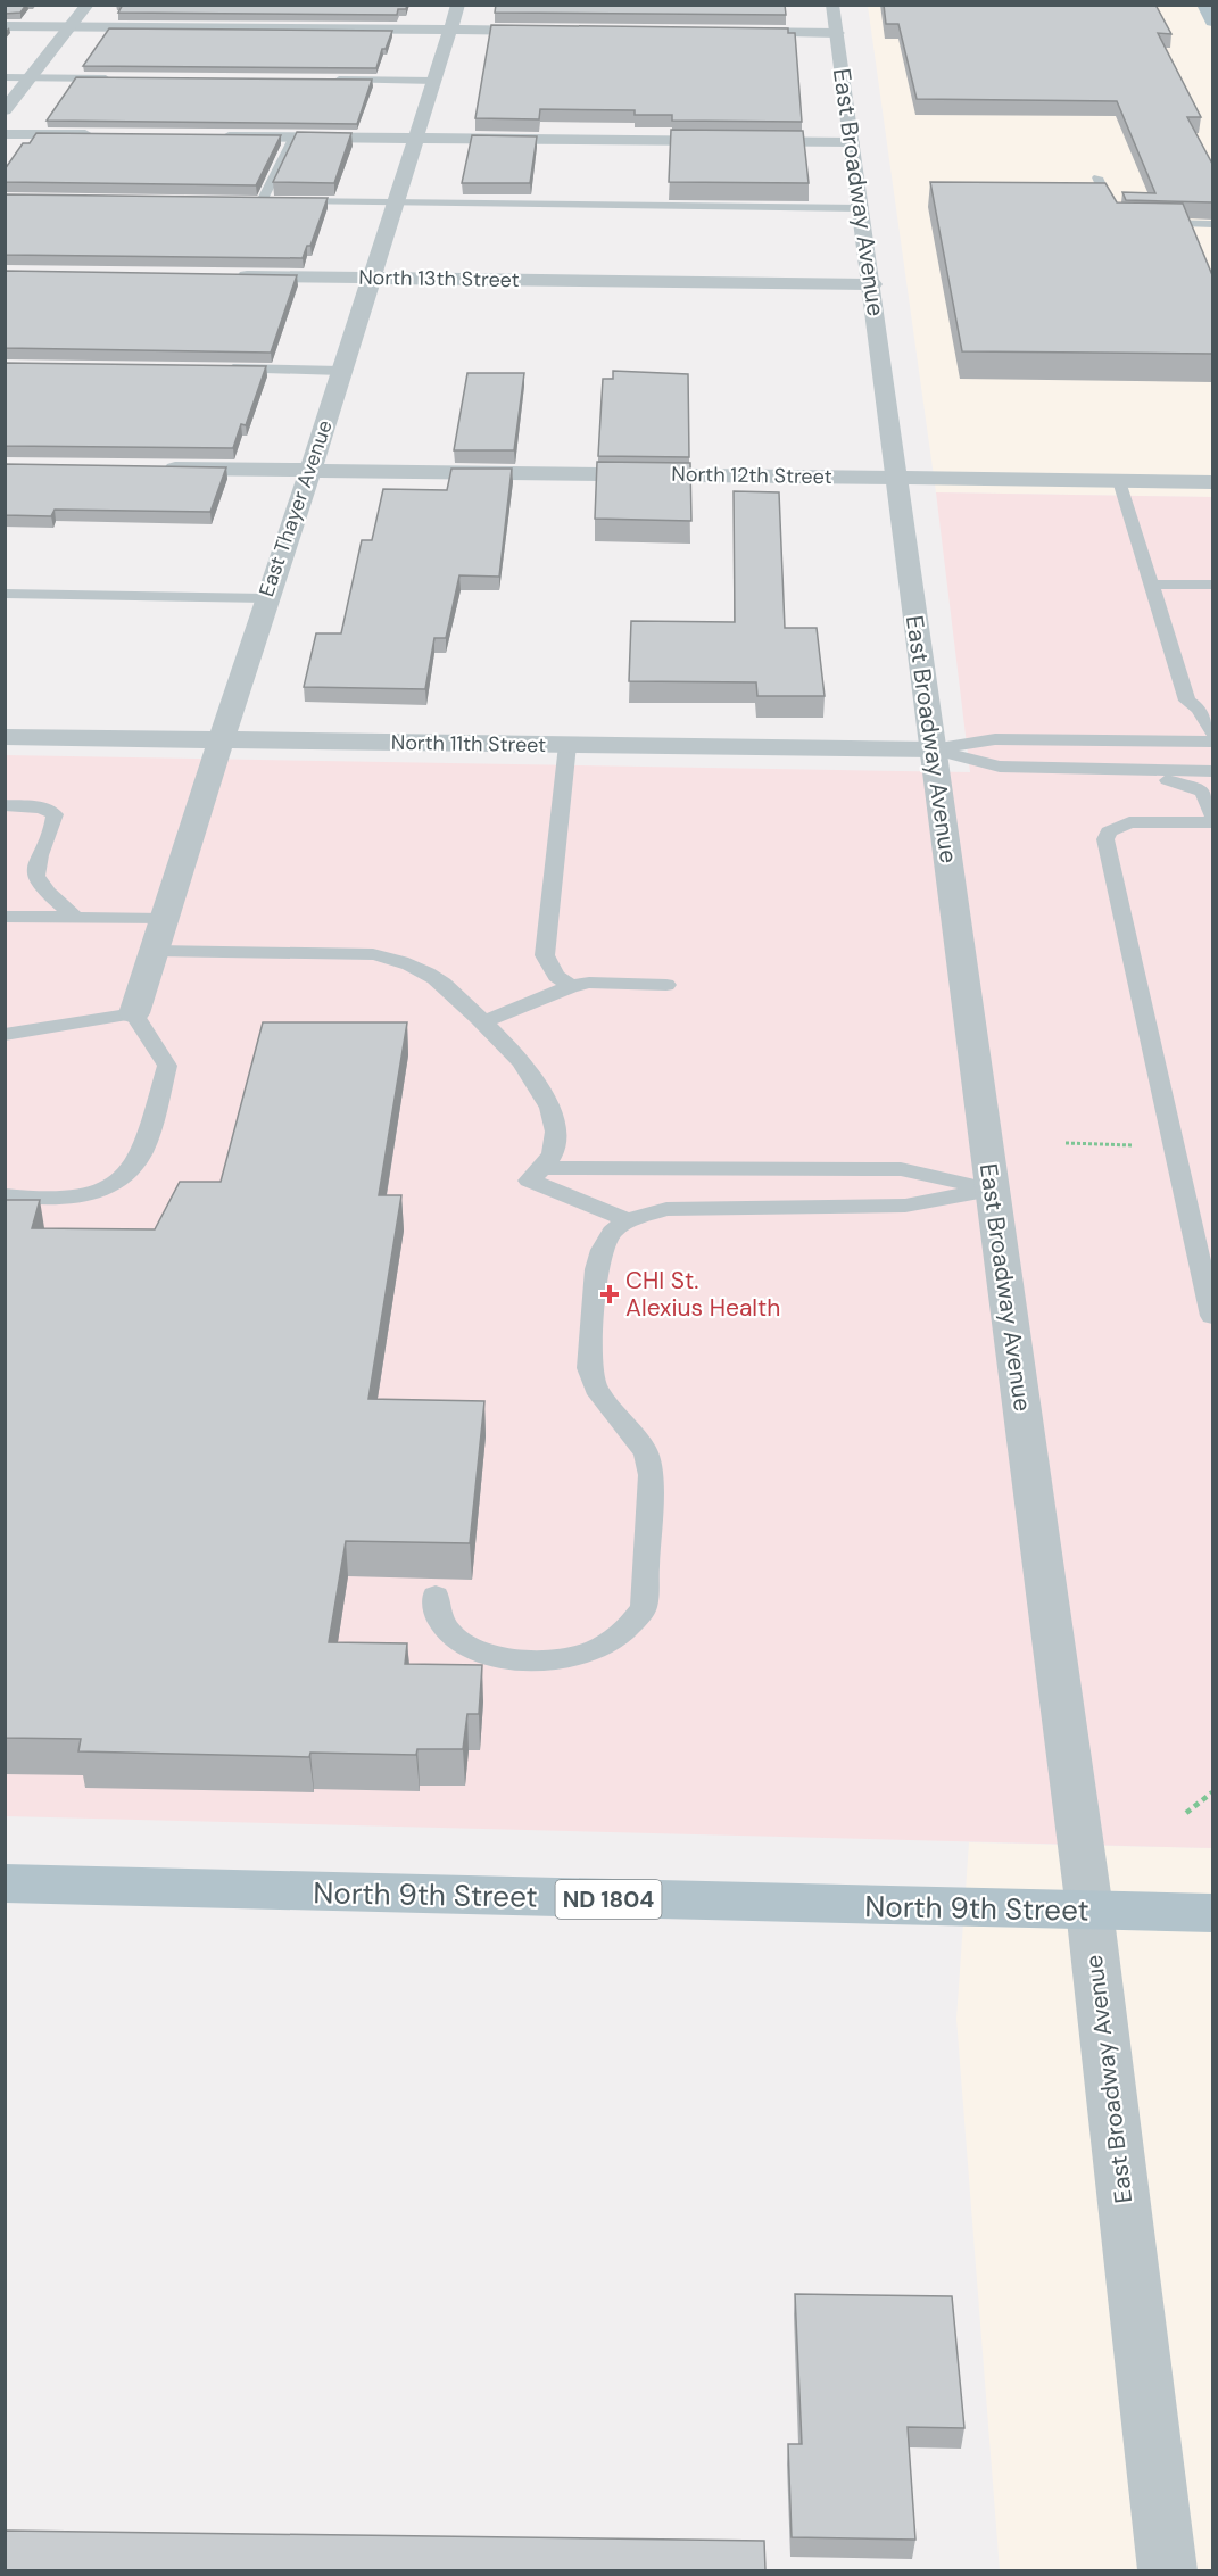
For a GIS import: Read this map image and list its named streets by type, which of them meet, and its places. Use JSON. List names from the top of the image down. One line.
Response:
{"streets":{"main road":["North 9th Street","ND 1804"],"street":["East Broadway Avenue","North 13th Street","North 12th Street","East Thayer Avenue","North 11th Street"]},"crossings":[["East Broadway Avenue","North 13th Street"],["East Broadway Avenue","North 12th Street"],["East Broadway Avenue","North 11th Street"],["East Broadway Avenue","North 9th Street"],["North 13th Street","East Thayer Avenue"],["North 12th Street","East Thayer Avenue"],["East Thayer Avenue","North 11th Street"]],"places":{"health":["CHI St. Alexius Health"]}}
